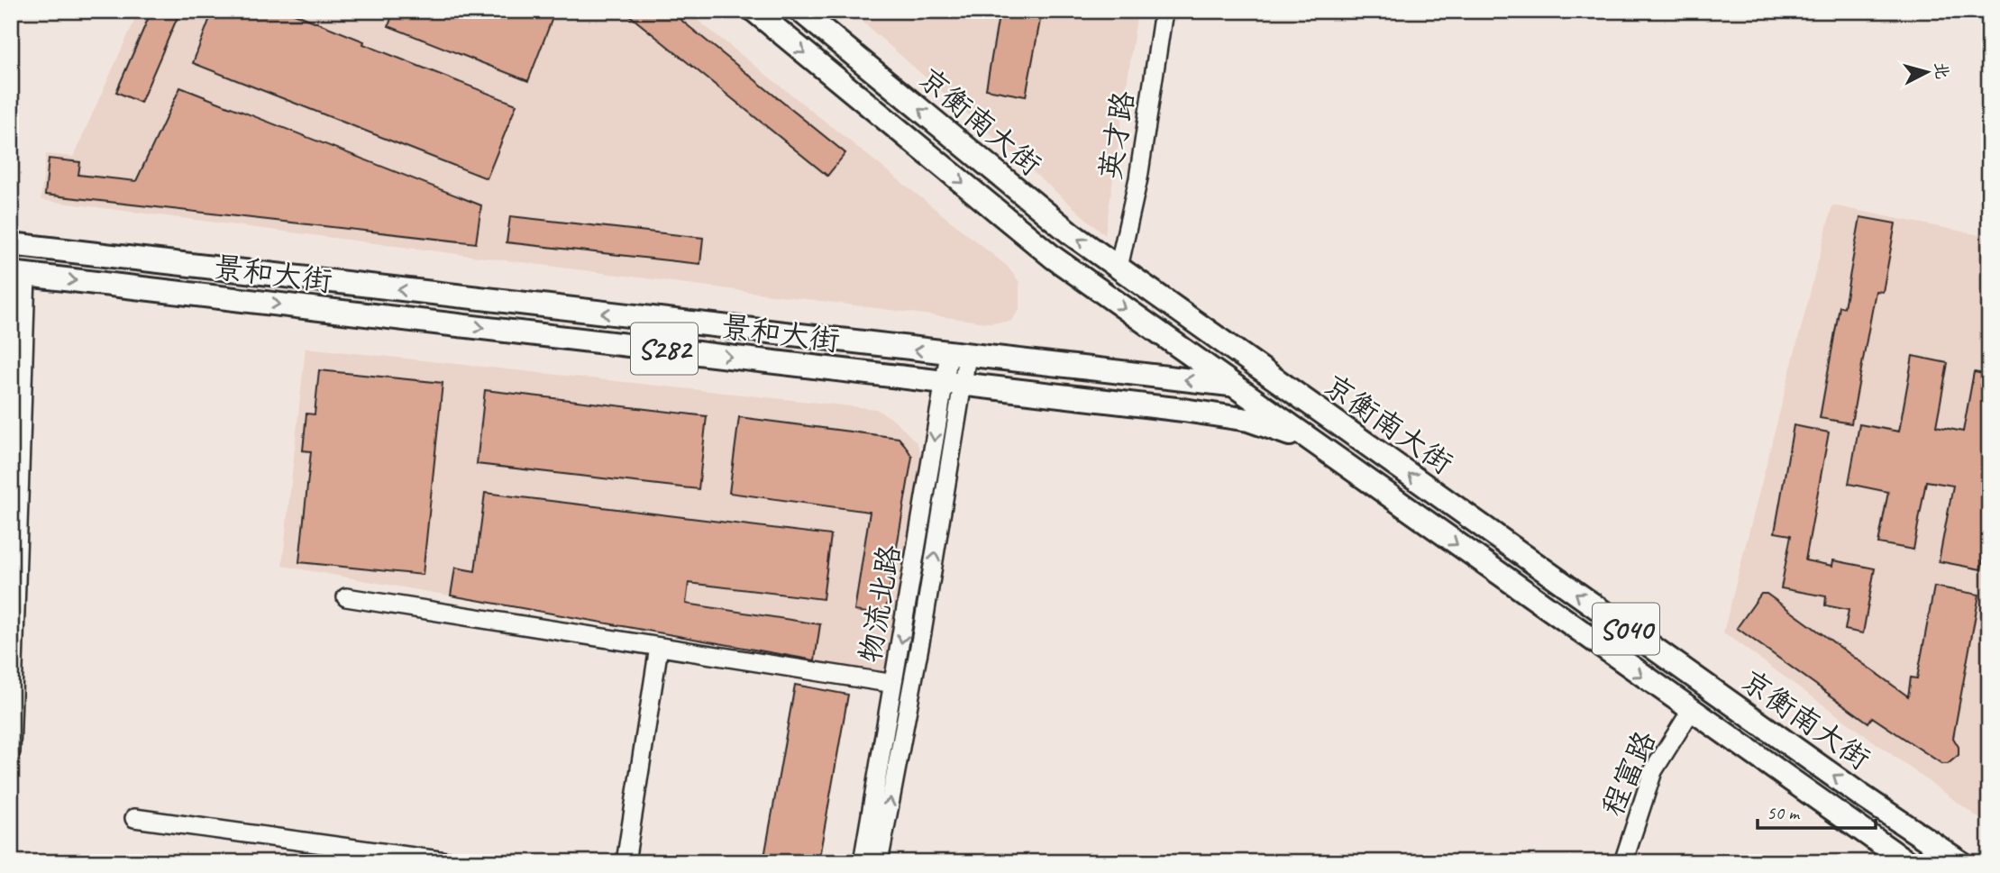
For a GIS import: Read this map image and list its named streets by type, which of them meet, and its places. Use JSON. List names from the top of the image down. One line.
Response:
{"streets":{"main road":["京衡南大街","景和大街","S282","S040"],"street":["英才路","物流北路","程富路"]},"crossings":[["京衡南大街","英才路"],["京衡南大街","景和大街"],["京衡南大街","程富路"],["景和大街","物流北路"]],"scale_bar":"50 m","north":"right"}
